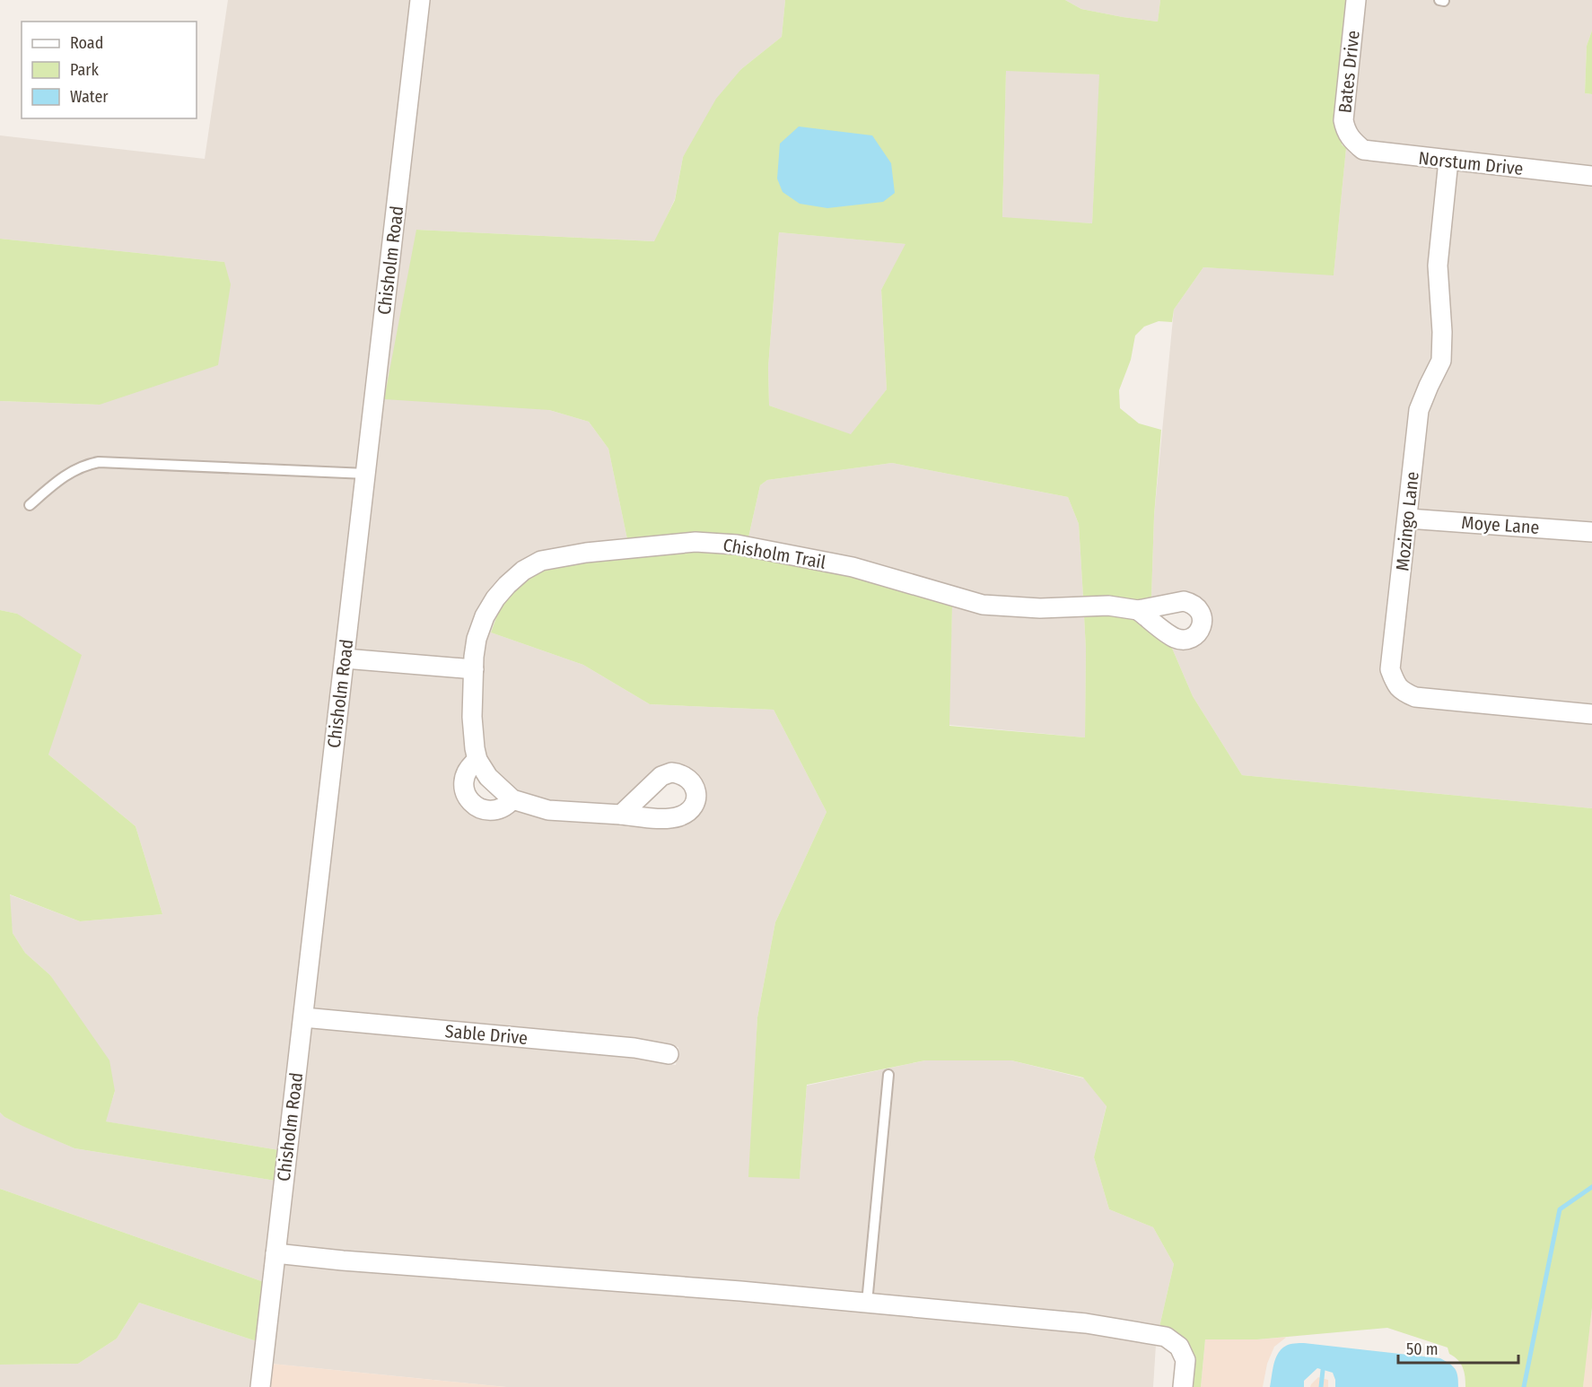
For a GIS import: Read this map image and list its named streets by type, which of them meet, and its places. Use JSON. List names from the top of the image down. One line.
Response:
{"streets":{"street":["Bates Drive","Norstum Drive","Chisholm Road","Mozingo Lane","Moye Lane","Chisholm Trail","Sable Drive"]},"crossings":[["Bates Drive","Norstum Drive"],["Norstum Drive","Mozingo Lane"],["Chisholm Road","Sable Drive"],["Mozingo Lane","Moye Lane"]],"legend":["Road","Park","Water"],"scale_bar":"50 m"}
